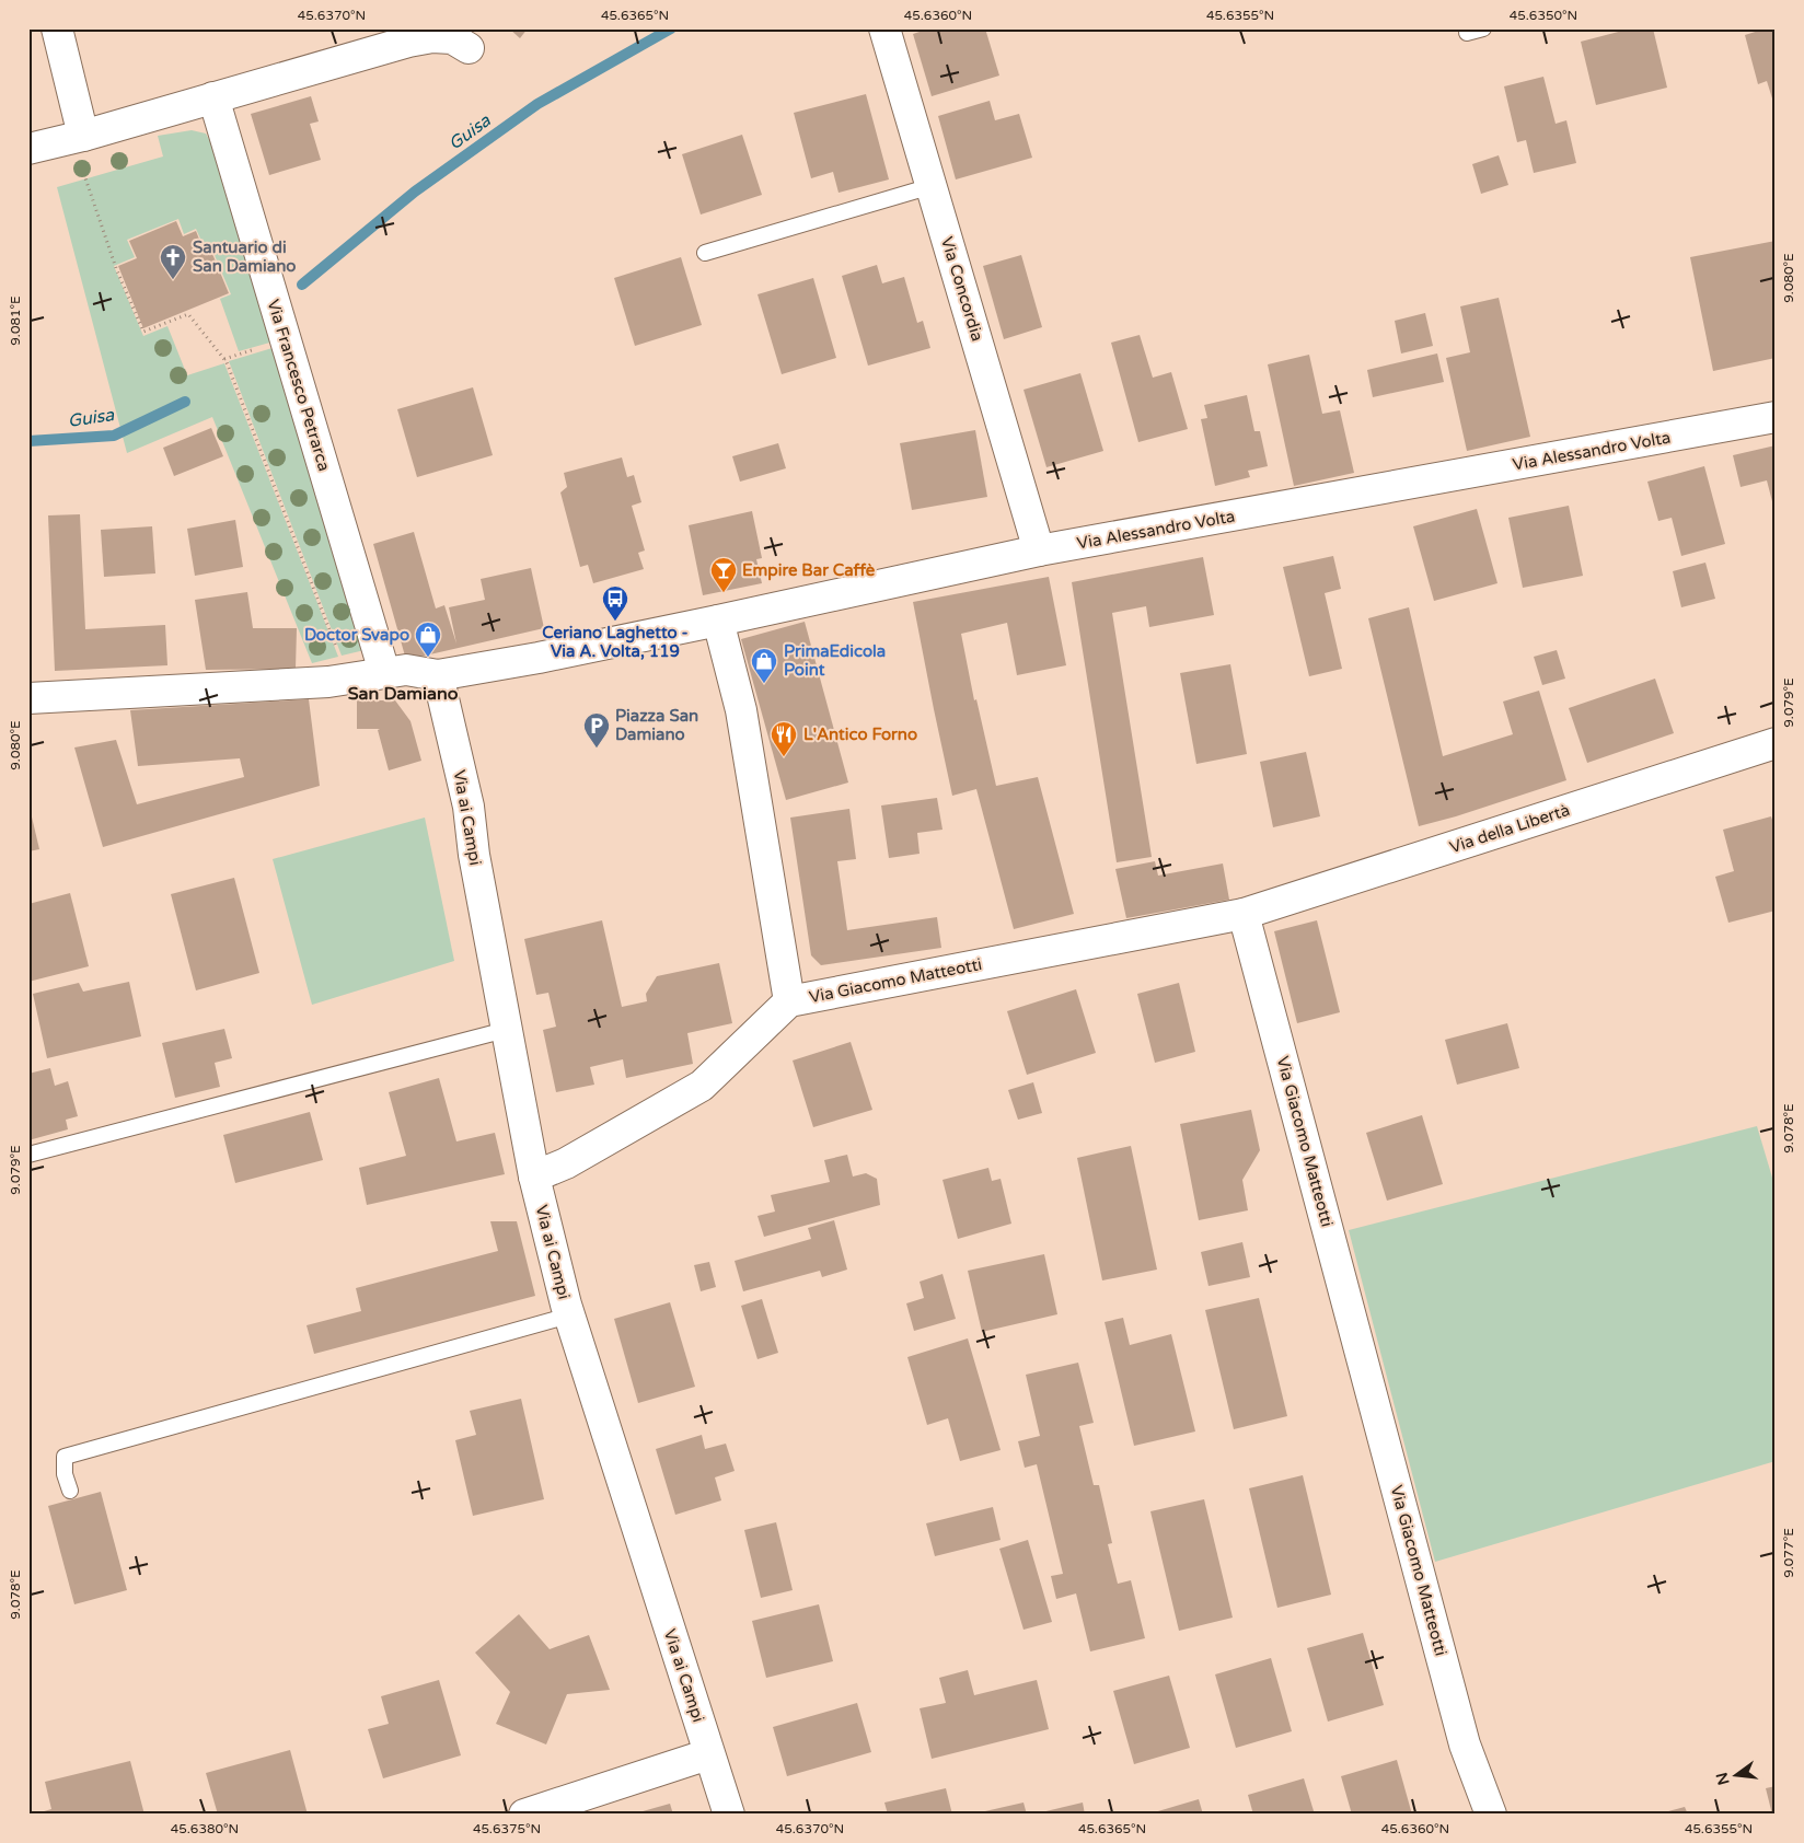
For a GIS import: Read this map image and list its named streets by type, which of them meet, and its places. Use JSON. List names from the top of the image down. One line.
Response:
{"streets":{"street":["Via Concordia","Via Francesco Petrarca","Via Alessandro Volta","Via ai Campi","Via della Libertà","Via Giacomo Matteotti"]},"crossings":[["Via Concordia","Via Alessandro Volta"],["Via Francesco Petrarca","Via Alessandro Volta"],["Via Alessandro Volta","Via ai Campi"],["Via Alessandro Volta","Via Giacomo Matteotti"],["Via ai Campi","Via Giacomo Matteotti"],["Via della Libertà","Via Giacomo Matteotti"]],"districts":["San Damiano"],"water":["Guisa"],"places":{"church":["Santuario di San Damiano"],"bar":["Empire Bar Caffè"],"bus stop":["Ceriano Laghetto - Via A. Volta, 119"],"shop":["Doctor Svapo","PrimaEdicola Point"],"parking":["Piazza San Damiano"],"restaurant":["L'Antico Forno"]},"north":"left","coordinates":["45.6370°N","45.6365°N","45.6360°N","45.6355°N","45.6350°N","9.080°E","9.081°E","9.079°E","9.078°E","9.077°E","45.6380°N","45.6375°N"]}
